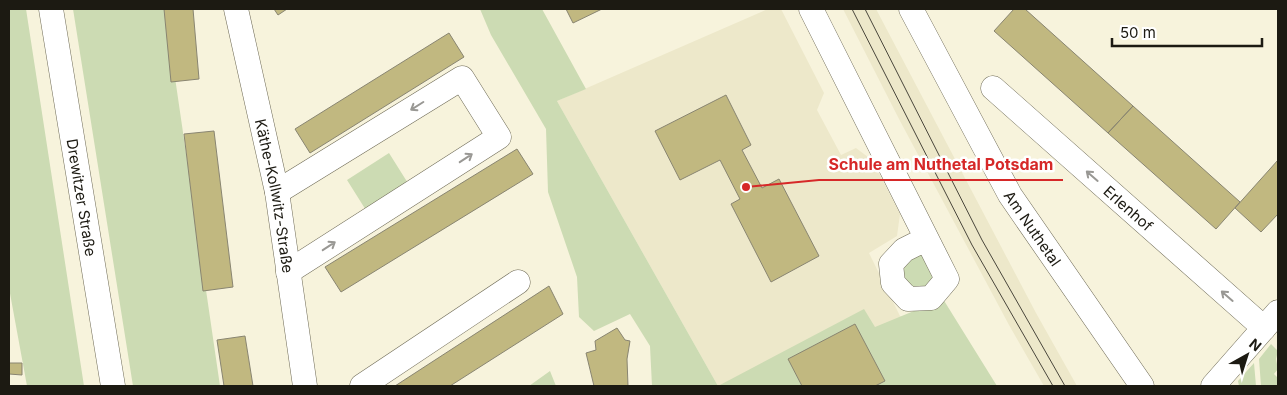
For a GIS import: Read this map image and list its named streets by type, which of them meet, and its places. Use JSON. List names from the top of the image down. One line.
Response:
{"streets":{"street":["Drewitzer Straße","Käthe-Kollwitz-Straße","Erlenhof","Am Nuthetal"]},"one_way":["Erlenhof"],"places":["Schule am Nuthetal Potsdam"],"scale_bar":"50 m","north":"top right"}
